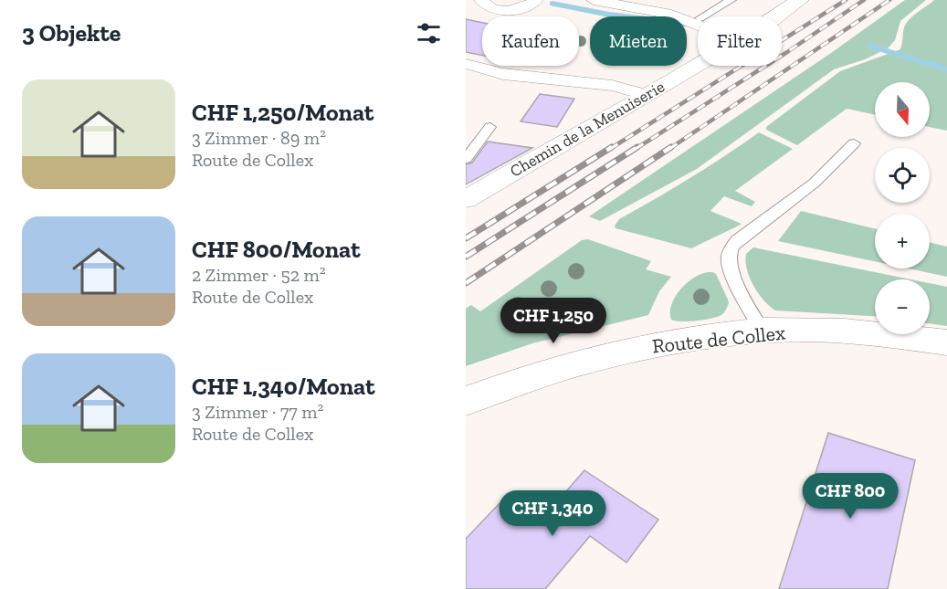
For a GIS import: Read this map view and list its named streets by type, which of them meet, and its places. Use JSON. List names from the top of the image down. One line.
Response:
{"streets":{"street":["Chemin de la Menuiserie","Route de Collex"]},"north":"bottom","page":{"heading":"3 Objekte","chip":["Kaufen","Mieten","Filter"],"list":[{"name":"CHF 1,250/Monat","note":"3 Zimmer · 89 m² · Route de Collex"},{"name":"CHF 800/Monat","note":"2 Zimmer · 52 m² · Route de Collex"},{"name":"CHF 1,340/Monat","note":"3 Zimmer · 77 m² · Route de Collex"}],"map_buttons":["+","−"],"price":["CHF 1,250","CHF 800","CHF 1,340"]}}
